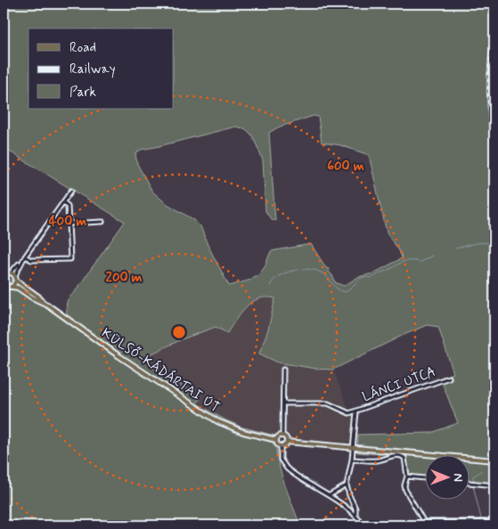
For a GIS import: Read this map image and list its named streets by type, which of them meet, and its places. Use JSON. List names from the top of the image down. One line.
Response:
{"streets":{"main road":["KÜLSŐ-KÁDÁRTAI ÚT"],"street":["LÁNCI UTCA"]},"legend":["Road","Railway","Park"],"north":"right","rings":["600 m","400 m","200 m"]}
